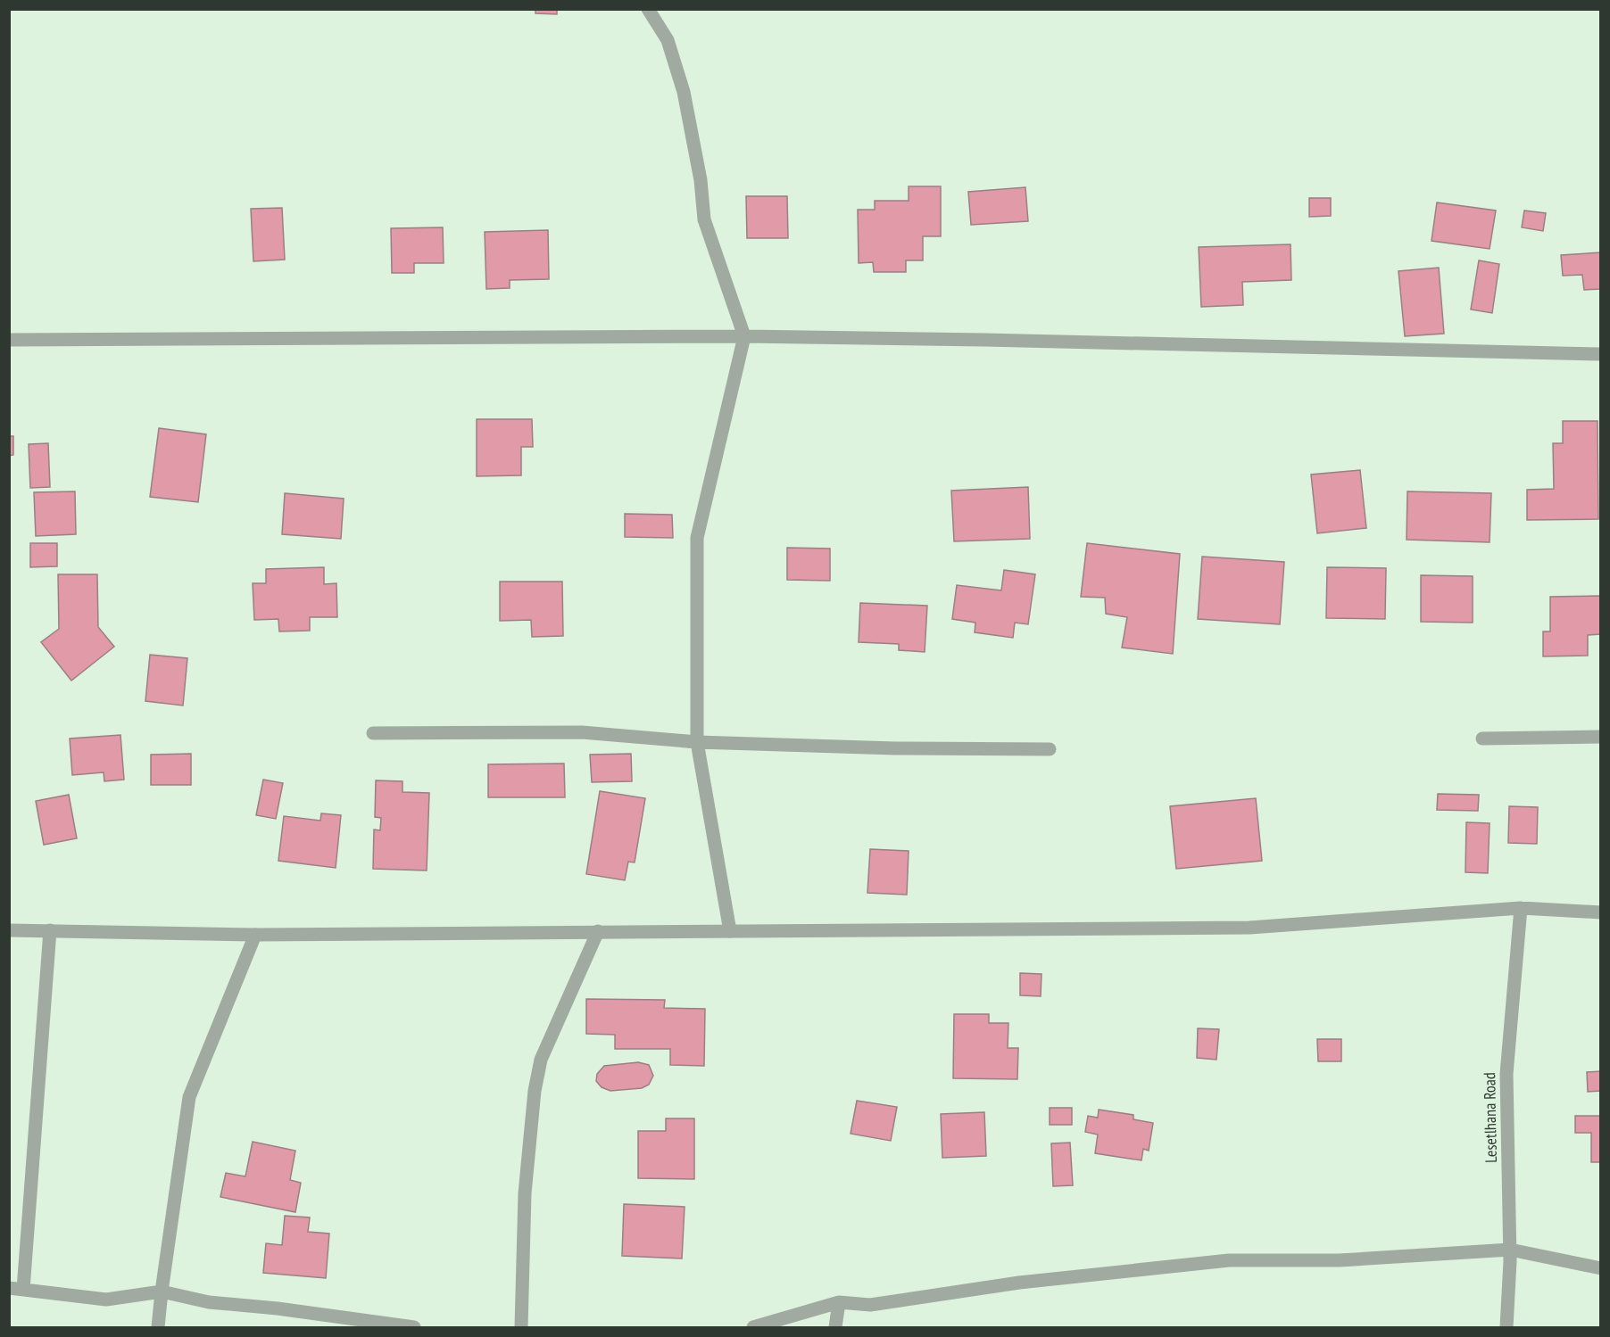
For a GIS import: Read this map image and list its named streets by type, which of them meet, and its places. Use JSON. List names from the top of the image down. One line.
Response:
{"streets":{"street":["Lesetlhana Road"]}}
